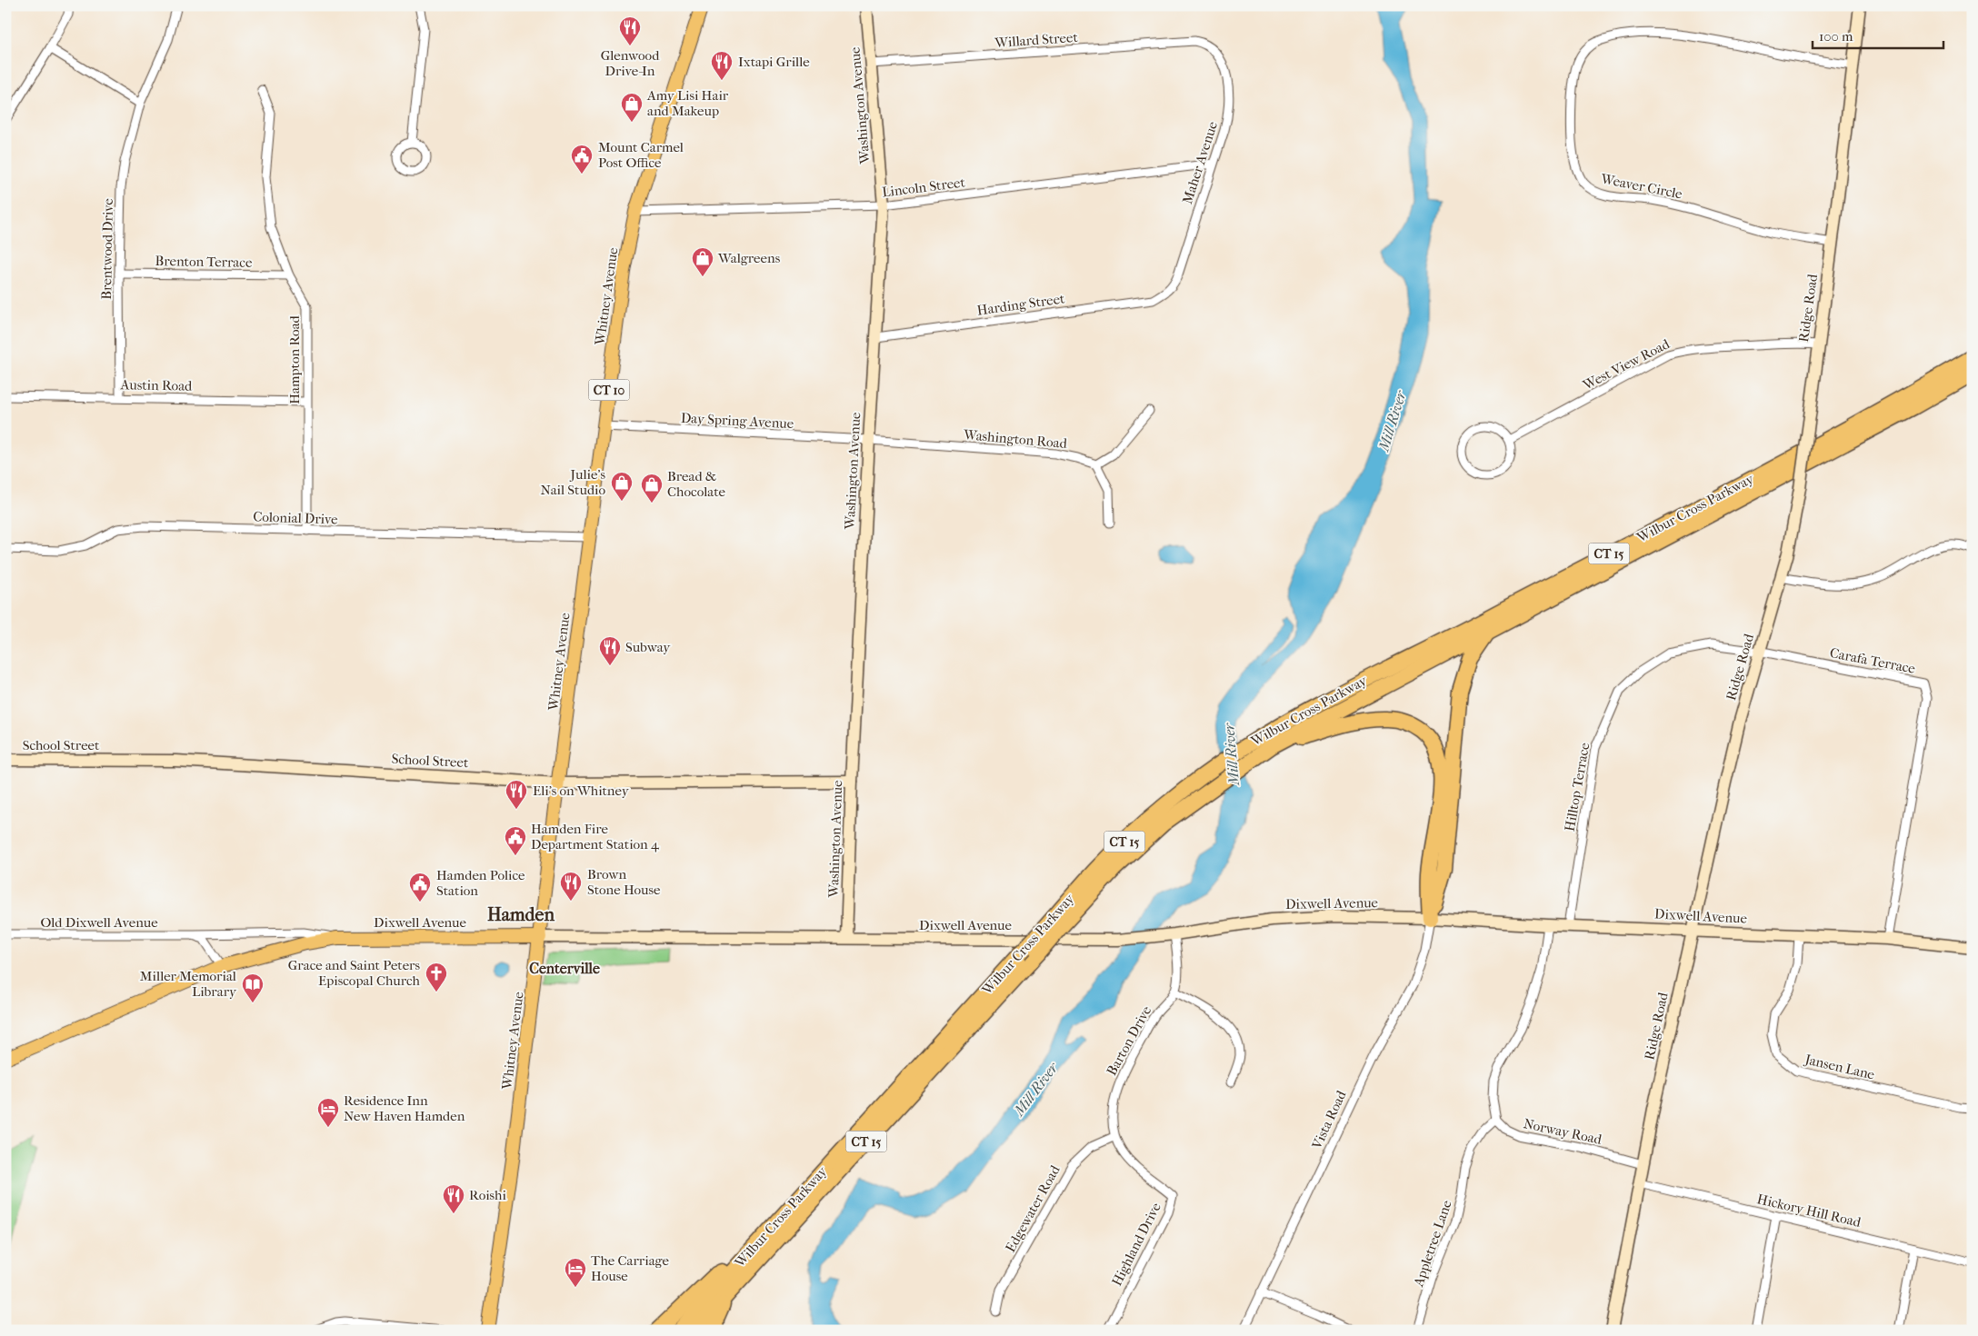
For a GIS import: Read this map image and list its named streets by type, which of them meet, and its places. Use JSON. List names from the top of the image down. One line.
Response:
{"streets":{"highway":["Wilbur Cross Parkway","CT 15"],"main road":["Washington Avenue","Whitney Avenue","Ridge Road","CT 10","School Street","Dixwell Avenue"],"street":["Willard Street","Maher Avenue","Weaver Circle","Lincoln Street","Brentwood Drive","Brenton Terrace","Harding Street","Hampton Road","West View Road","Austin Road","Day Spring Avenue","Washington Road","Colonial Drive","Carafa Terrace","Hilltop Terrace","Old Dixwell Avenue","Barton Drive","Jansen Lane","Vista Road","Norway Road","Edgewater Road","Hickory Hill Road","Appletree Lane","Highland Drive"]},"crossings":[["Willard Street","Washington Avenue"],["Willard Street","Maher Avenue"],["Washington Avenue","Lincoln Street"],["Washington Avenue","Harding Street"],["Washington Avenue","Day Spring Avenue"],["Washington Avenue","Washington Road"],["Washington Avenue","School Street"],["Washington Avenue","Dixwell Avenue"],["Maher Avenue","Lincoln Street"],["Maher Avenue","Harding Street"],["Weaver Circle","Ridge Road"],["Lincoln Street","Whitney Avenue"],["Brentwood Drive","Brenton Terrace"],["Brentwood Drive","Austin Road"],["Brenton Terrace","Hampton Road"],["Whitney Avenue","Day Spring Avenue"],["Whitney Avenue","Colonial Drive"],["Whitney Avenue","School Street"],["Whitney Avenue","Dixwell Avenue"],["Ridge Road","West View Road"],["Ridge Road","Carafa Terrace"],["Ridge Road","Dixwell Avenue"],["Ridge Road","Norway Road"],["Ridge Road","Hickory Hill Road"],["Hampton Road","Austin Road"],["Hampton Road","Colonial Drive"],["Day Spring Avenue","Washington Road"],["Carafa Terrace","Hilltop Terrace"],["Carafa Terrace","Dixwell Avenue"],["Hilltop Terrace","Dixwell Avenue"],["Dixwell Avenue","Old Dixwell Avenue"],["Dixwell Avenue","Jansen Lane"],["Dixwell Avenue","Vista Road"],["Barton Drive","Edgewater Road"],["Barton Drive","Highland Drive"],["Norway Road","Appletree Lane"],["Edgewater Road","Highland Drive"]],"districts":["Hamden","Centerville"],"water":["Mill River"],"places":{"restaurant":["Glenwood Drive-In","Ixtapi Grille","Subway","Eli's on Whitney","Brown Stone House","Roishi"],"shop":["Amy Lisi Hair and Makeup","Walgreens","Julie's Nail Studio","Bread & Chocolate"],"public building":["Mount Carmel Post Office","Hamden Fire Department Station 4","Hamden Police Station"],"church":["Grace and Saint Peters Episcopal Church"],"library":["Miller Memorial Library"],"hotel":["Residence Inn New Haven Hamden","The Carriage House"]},"scale_bar":"100 m"}
